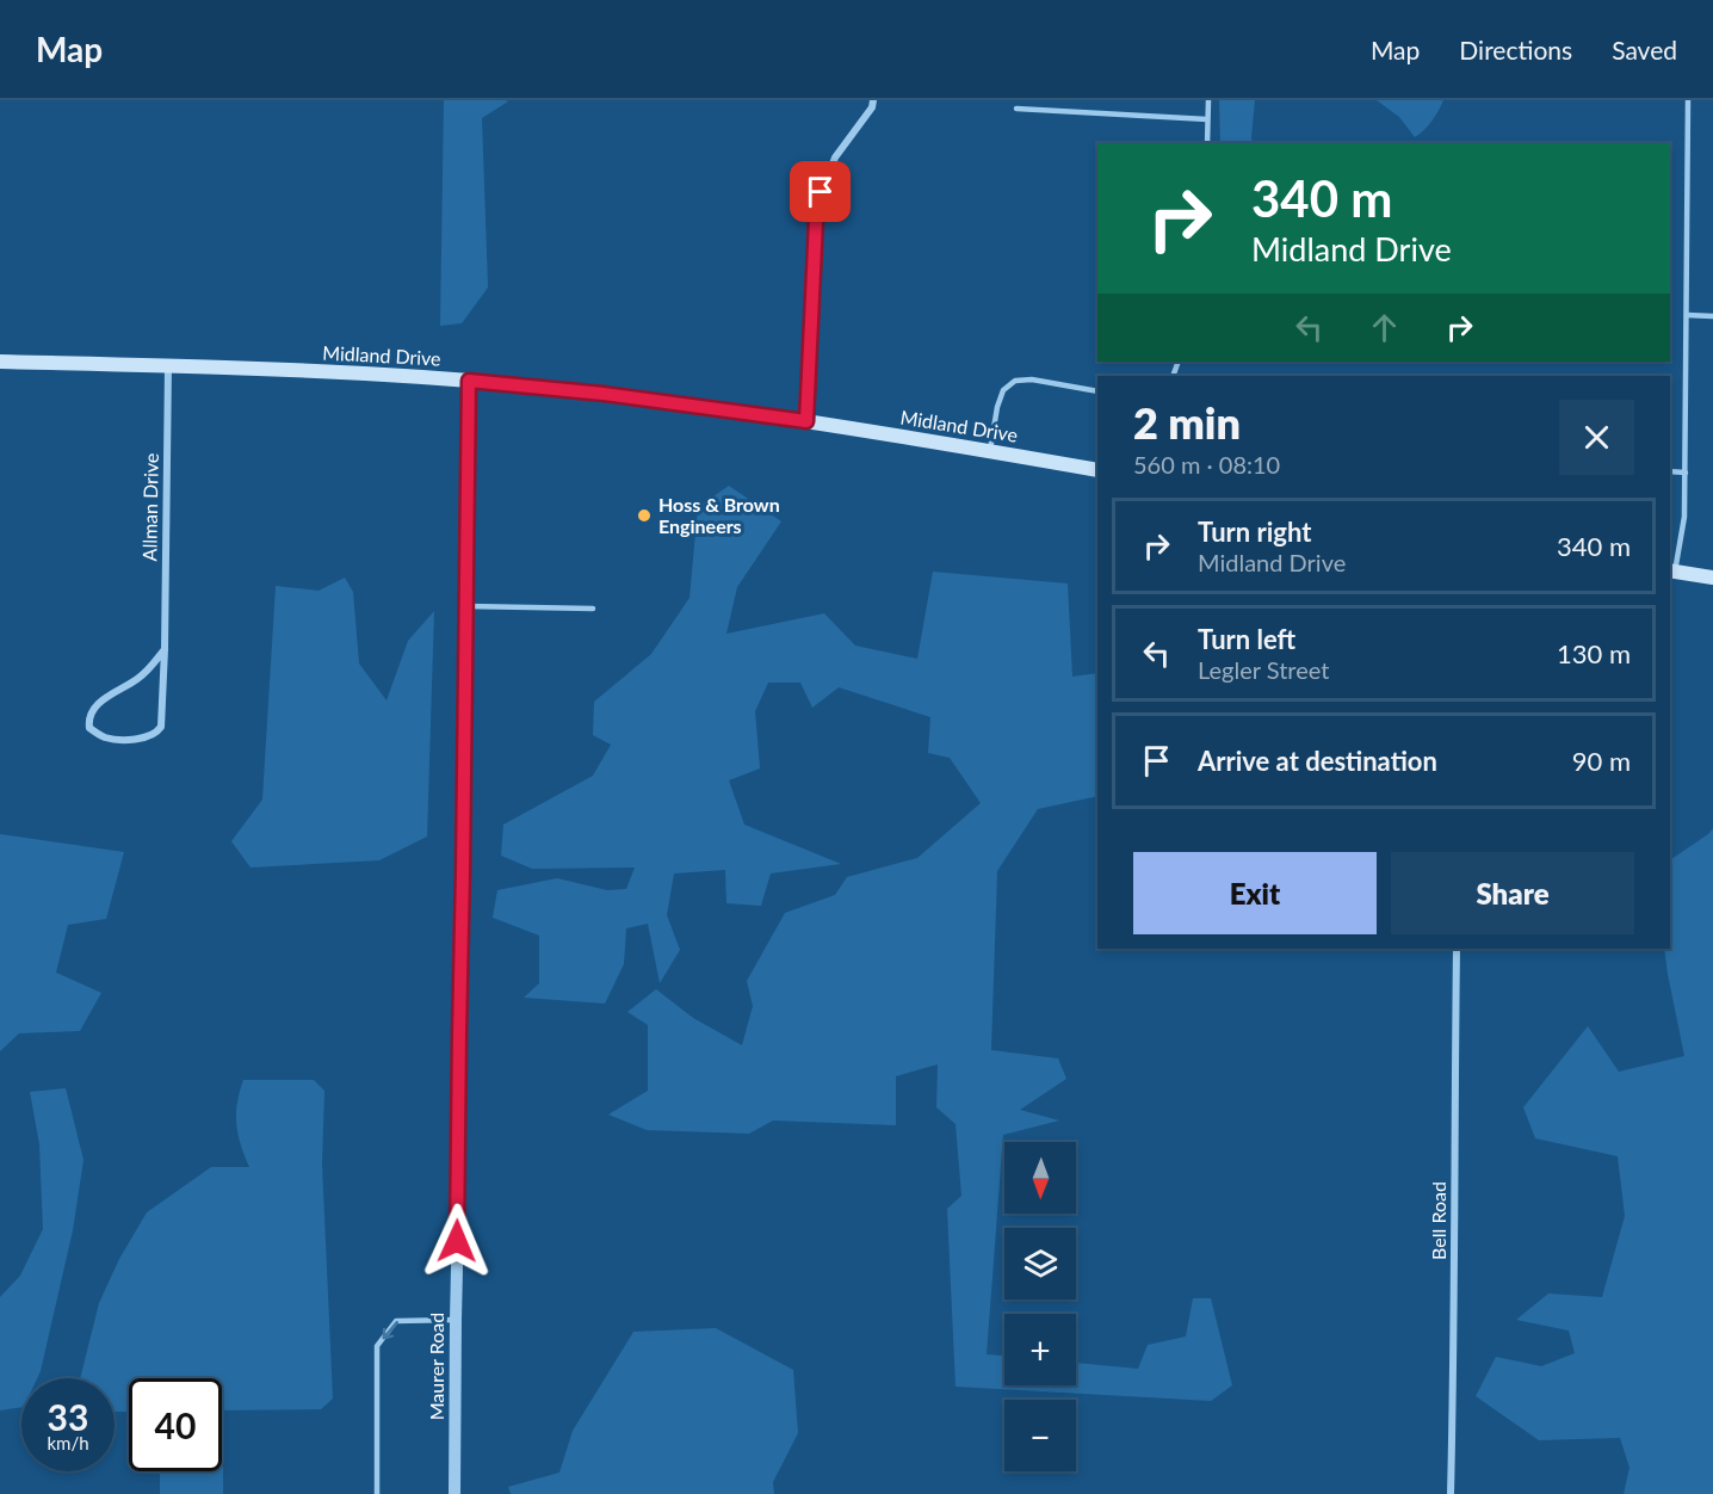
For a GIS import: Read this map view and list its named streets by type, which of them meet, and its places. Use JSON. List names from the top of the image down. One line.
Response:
{"streets":{"main road":["Midland Drive"],"street":["Allman Drive","Bell Road","Maurer Road"]},"crossings":[["Midland Drive","Allman Drive"],["Midland Drive","Maurer Road"]],"places":["Hoss & Brown Engineers"],"north":"bottom","page":{"header":"Map","nav":["Map","Directions","Saved"],"turn":["340 m","Midland Drive"],"heading":["2 min","560 m · 08:10"],"list":[{"name":"Turn right","note":"Midland Drive","value":"340 m"},{"name":"Turn left","note":"Legler Street","value":"130 m"},{"name":"Arrive at destination","value":"90 m"}],"buttons":["Exit","Share"],"map_buttons":["+","−"],"speed":"33 km/h","limit":"40"}}
